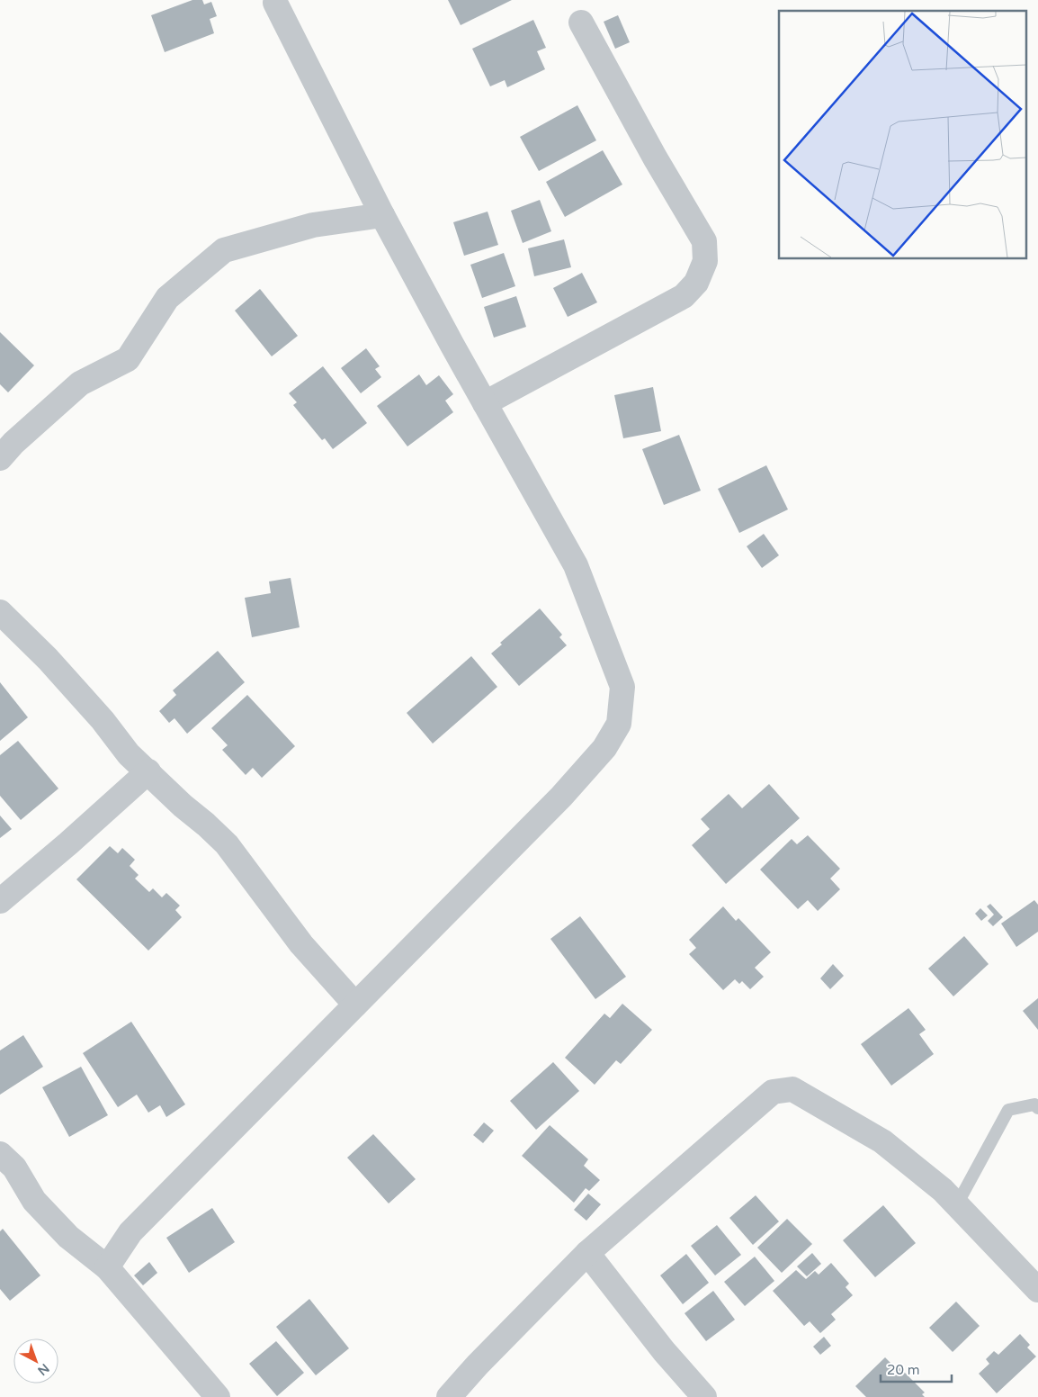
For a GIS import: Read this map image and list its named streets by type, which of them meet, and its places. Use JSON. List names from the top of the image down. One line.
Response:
{"scale_bar":"20 m","north":"bottom right"}
